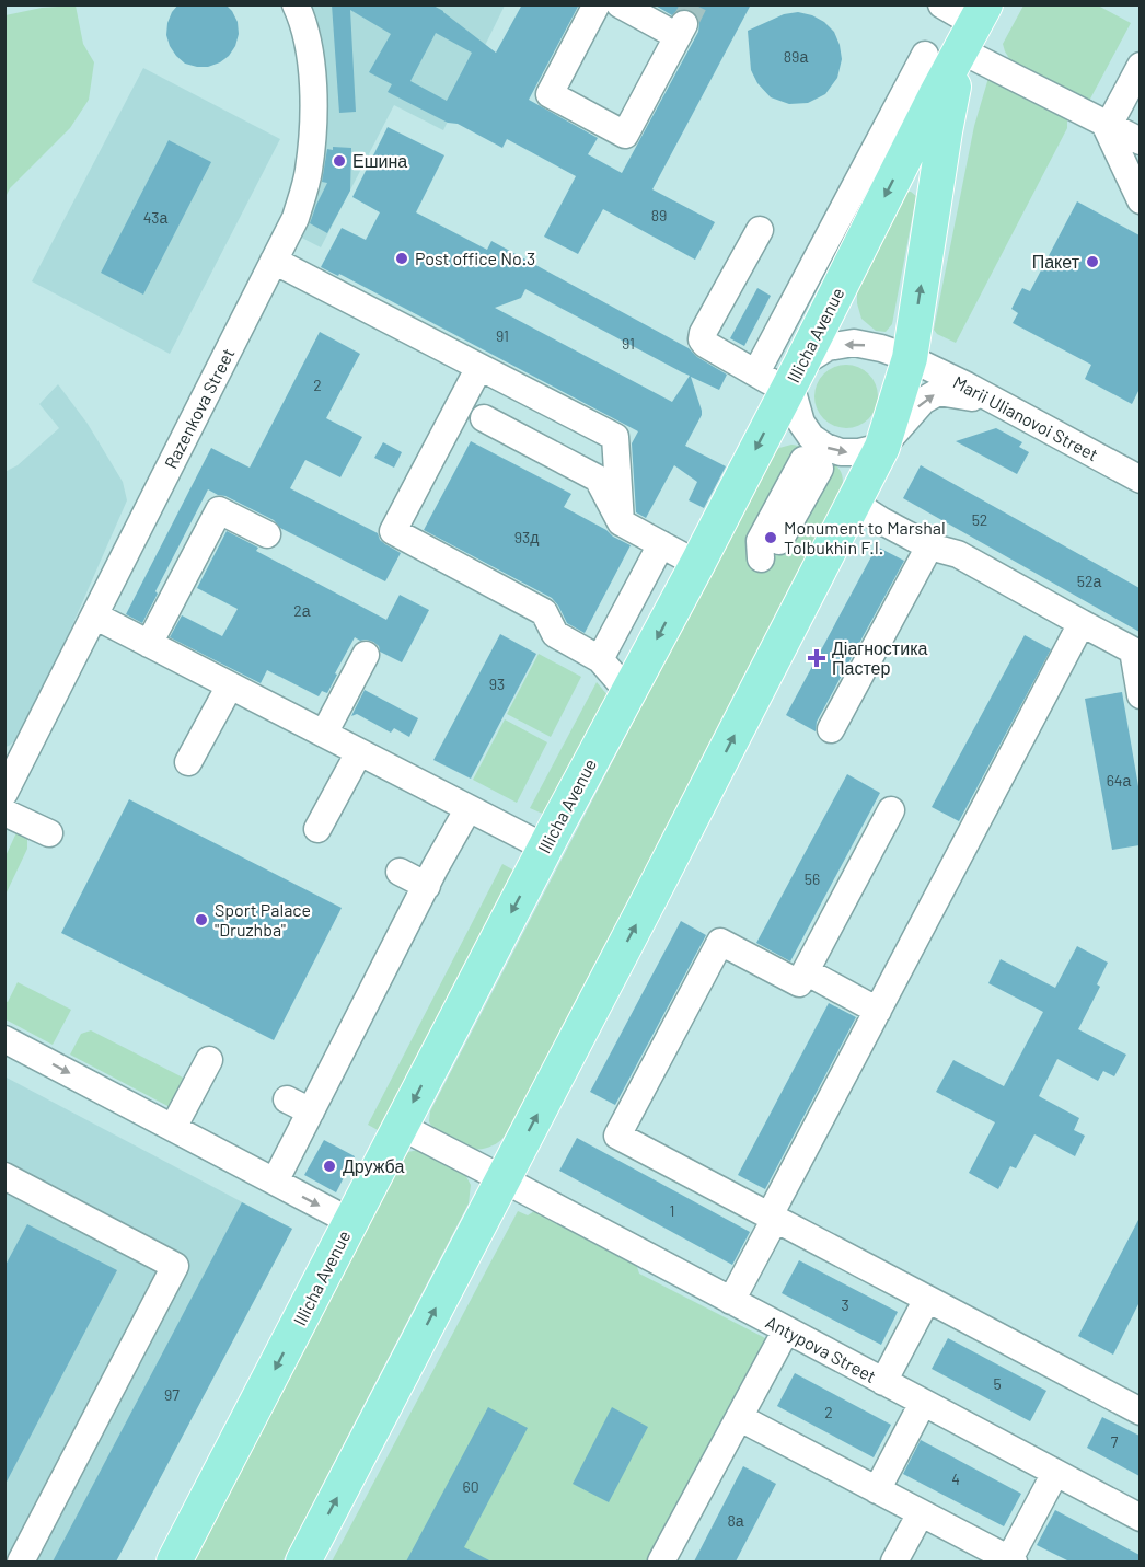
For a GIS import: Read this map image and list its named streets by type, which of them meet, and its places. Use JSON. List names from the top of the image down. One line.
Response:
{"streets":{"main road":["Illicha Avenue"],"street":["Razenkova Street","Marii Ulianovoi Street","Antypova Street"]},"crossings":[["Illicha Avenue","Marii Ulianovoi Street"],["Illicha Avenue","Antypova Street"]],"places":{"other":["Ешина","Post office No.3","Пакет","Monument to Marshal Tolbukhin F.I.","Sport Palace \"Druzhba\"","Дружба"],"health":["Діагностика Пастер"]},"house_numbers":["89а","89","43а","91","91","2","52","93д","52а","2а","93","64а","56","1","3","5","97","2","7","4","60","8а"]}
